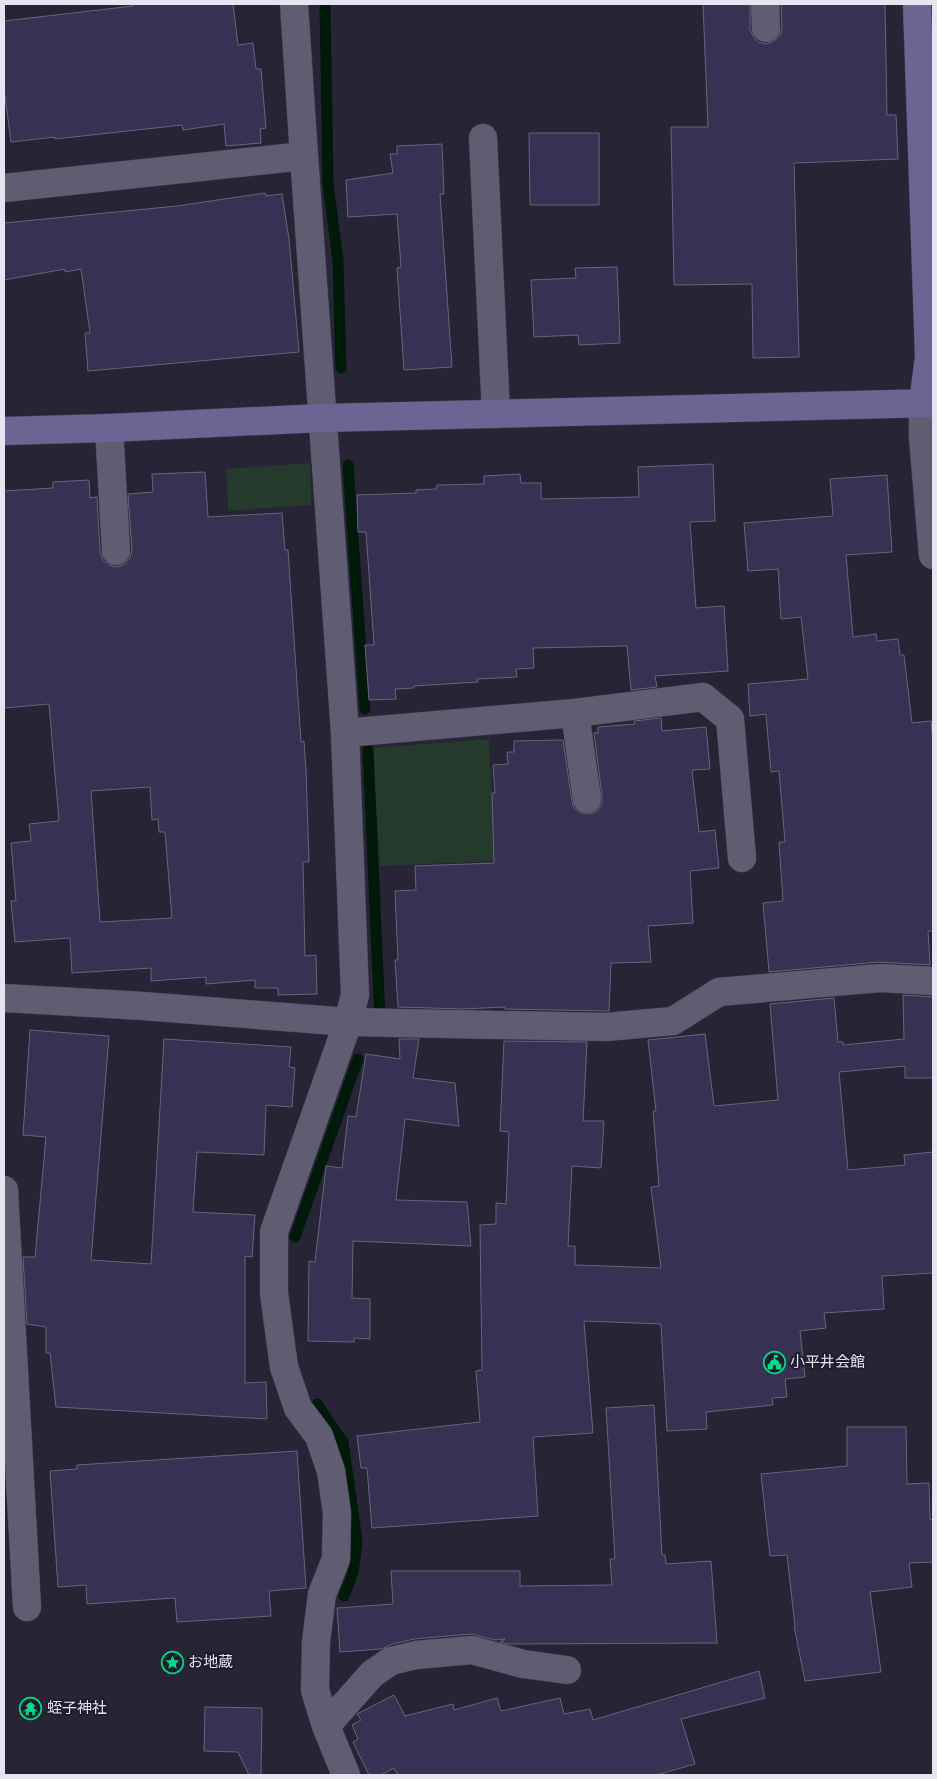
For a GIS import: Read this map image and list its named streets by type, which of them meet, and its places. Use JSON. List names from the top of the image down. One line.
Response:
{"places":{"public building":["小平井会館"],"place":["お地蔵"],"temple":["蛭子神社"]}}
